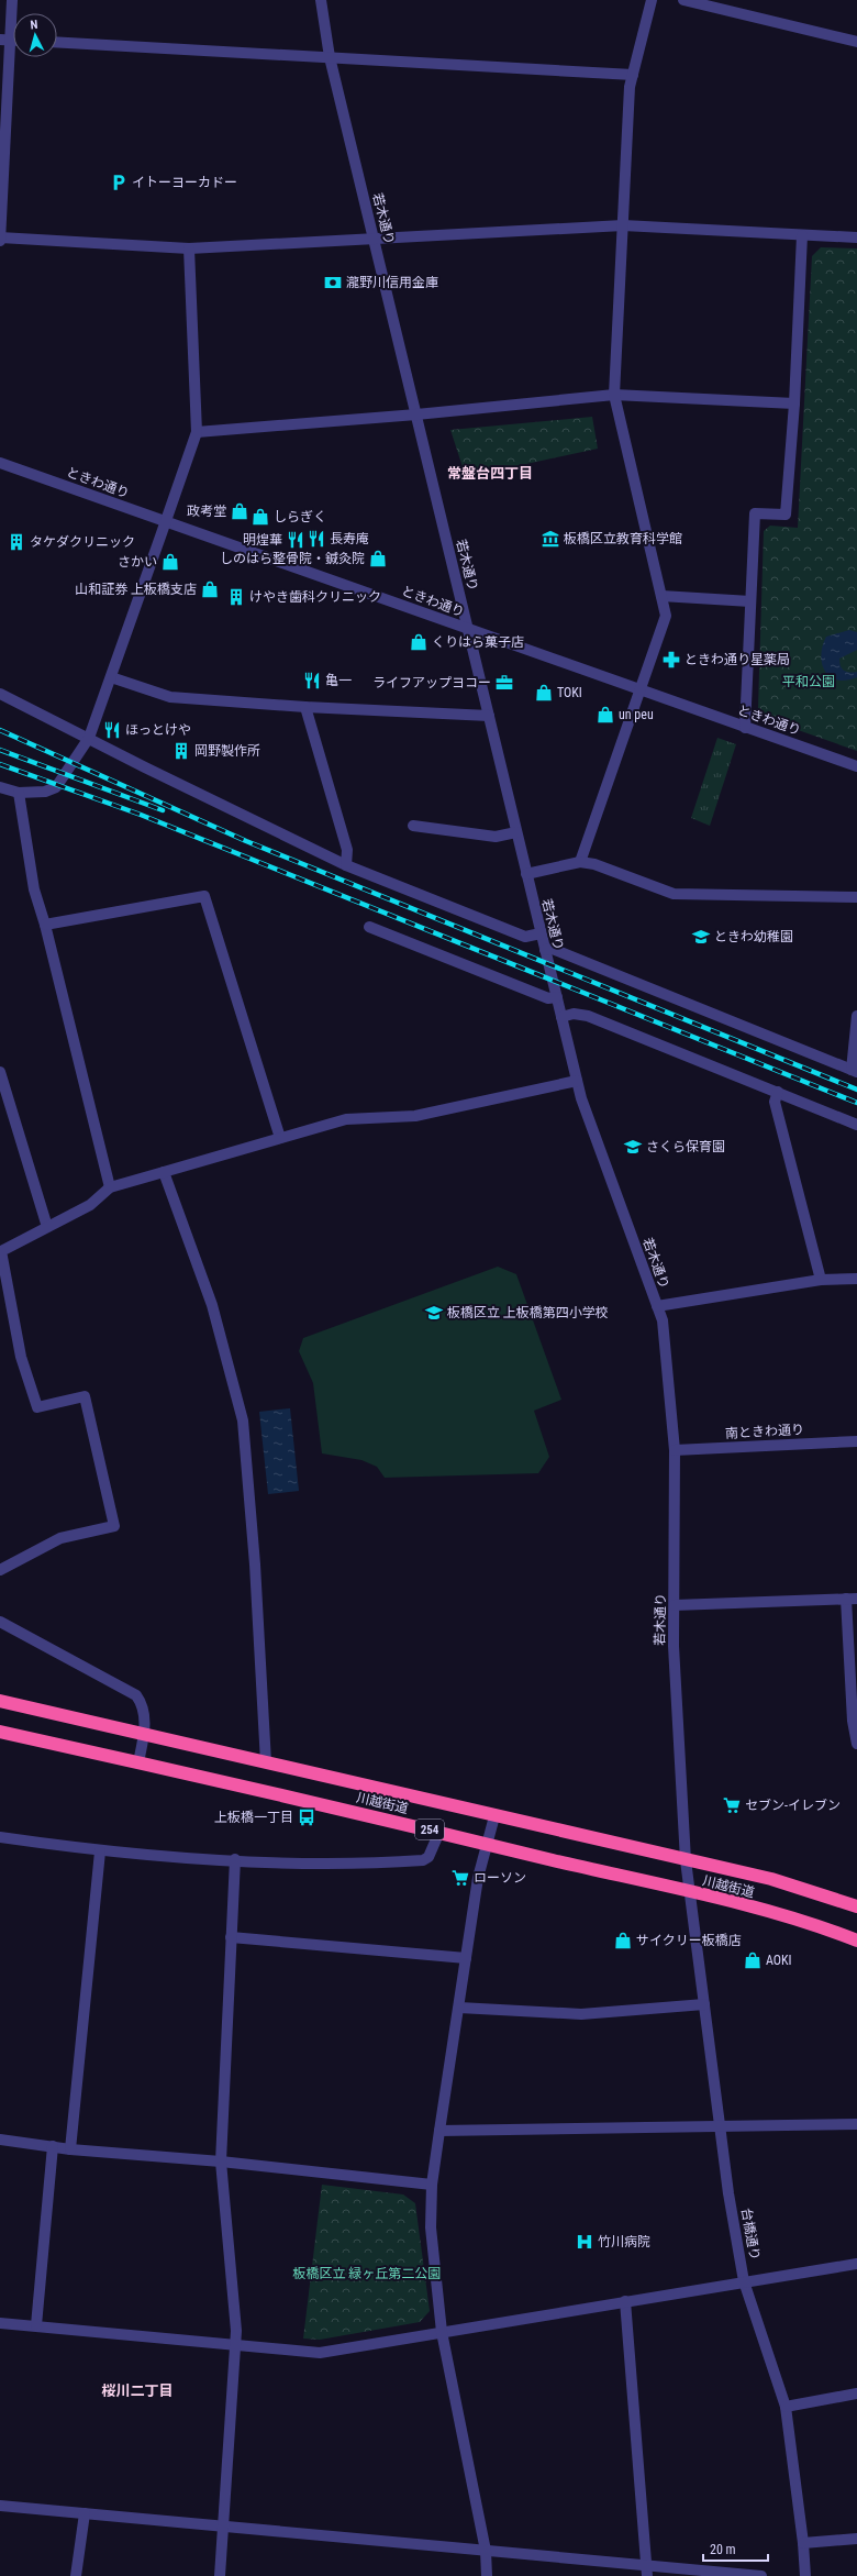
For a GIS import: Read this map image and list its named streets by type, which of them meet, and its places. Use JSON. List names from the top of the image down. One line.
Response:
{"streets":{"highway":["川越街道","254"],"street":["若木通り","ときわ通り","南ときわ通り","台橋通り"]},"crossings":[["若木通り","ときわ通り"],["若木通り","南ときわ通り"],["若木通り","川越街道"],["若木通り","台橋通り"],["川越街道","台橋通り"]],"districts":["常盤台四丁目","桜川二丁目"],"parks":["平和公園","板橋区立 緑ヶ丘第二公園"],"places":{"parking":["イトーヨーカドー"],"bank":["瀧野川信用金庫"],"shop":["政考堂","しらぎく","しのはら整骨院・鍼灸院","さかい","山和証券 上板橋支店","くりはら菓子店","TOKI","un peu","サイクリー板橋店","AOKI"],"restaurant":["長寿庵","明煌華","亀一","ほっとけや"],"museum":["板橋区立教育科学館"],"building":["タケダクリニック","けやき歯科クリニック","岡野製作所"],"pharmacy":["ときわ通り星薬局"],"office":["ライフアップヨコー"],"school or university":["ときわ幼稚園","さくら保育園","板橋区立 上板橋第四小学校"],"supermarket":["セブン-イレブン","ローソン"],"bus stop":["上板橋一丁目"],"hospital":["竹川病院"]},"scale_bar":"20 m","north":"top"}
